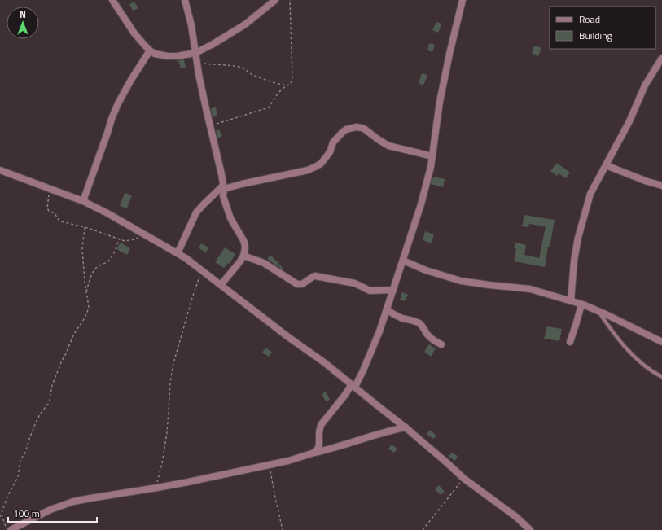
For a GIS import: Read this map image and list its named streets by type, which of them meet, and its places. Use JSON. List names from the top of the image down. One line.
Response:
{"legend":["Road","Building"],"scale_bar":"100 m","north":"top"}
